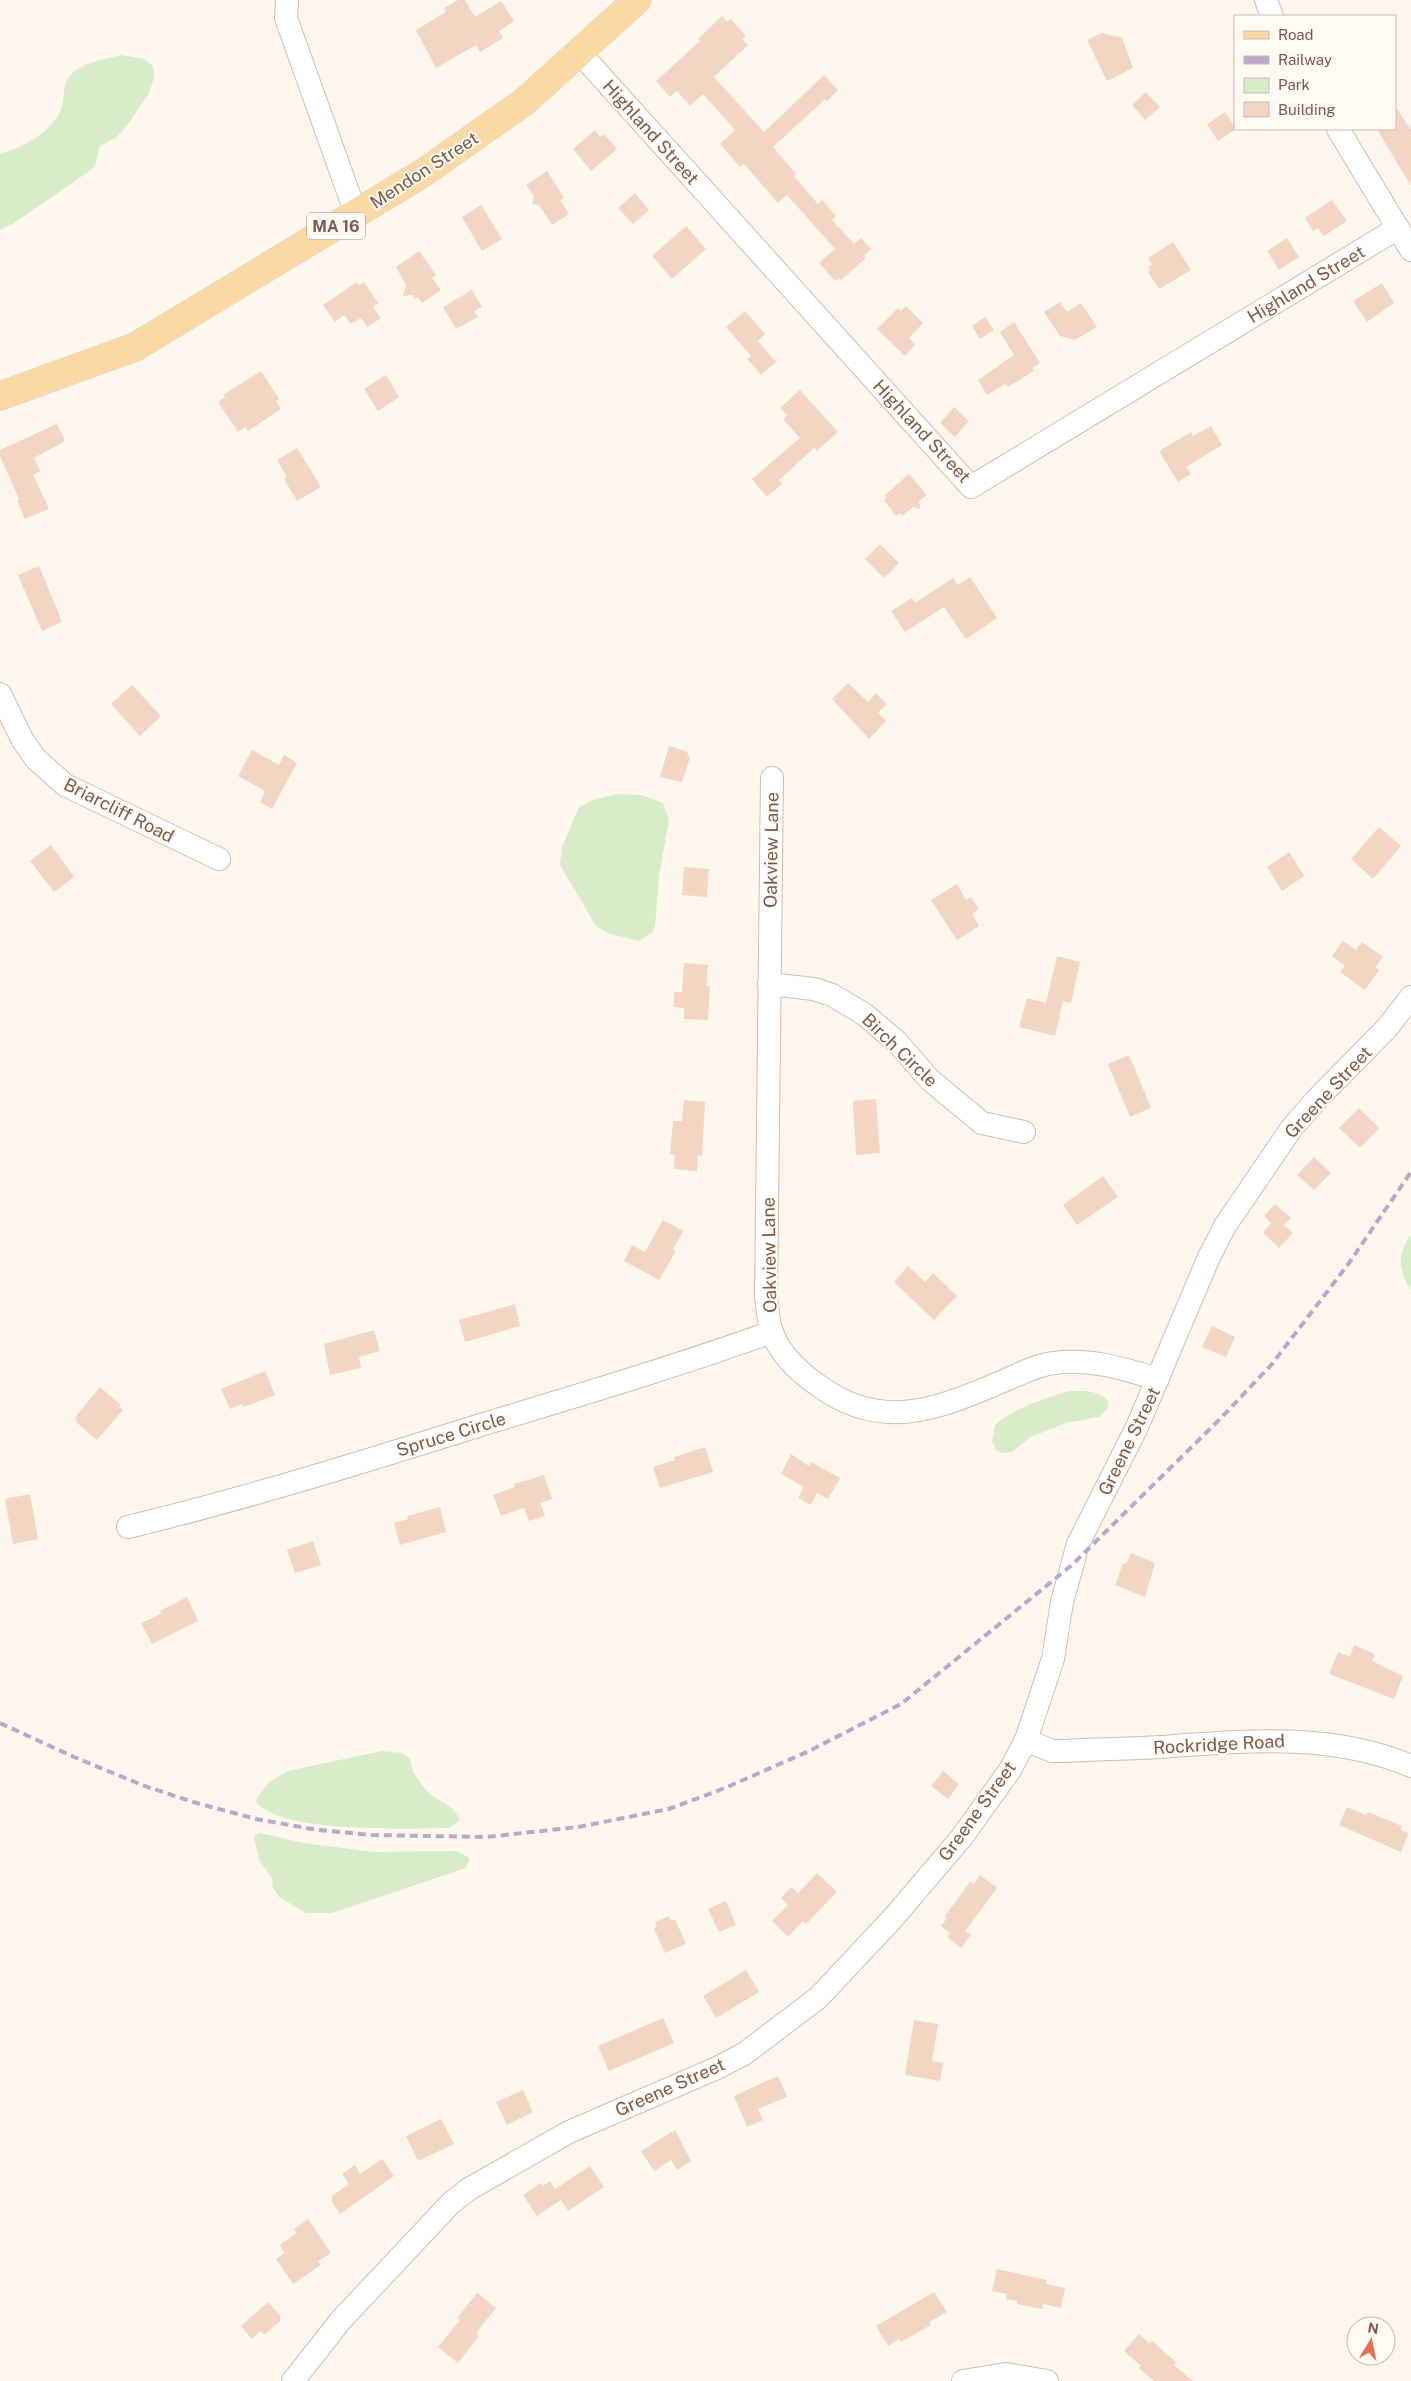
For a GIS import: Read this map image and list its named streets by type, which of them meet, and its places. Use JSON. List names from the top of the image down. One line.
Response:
{"streets":{"main road":["Mendon Street","MA 16"],"street":["Highland Street","Briarcliff Road","Oakview Lane","Birch Circle","Greene Street","Spruce Circle","Rockridge Road"]},"crossings":[["Highland Street","Mendon Street"],["Oakview Lane","Birch Circle"],["Oakview Lane","Greene Street"],["Oakview Lane","Spruce Circle"],["Greene Street","Rockridge Road"]],"legend":["Road","Railway","Park","Building"],"north":"top"}
